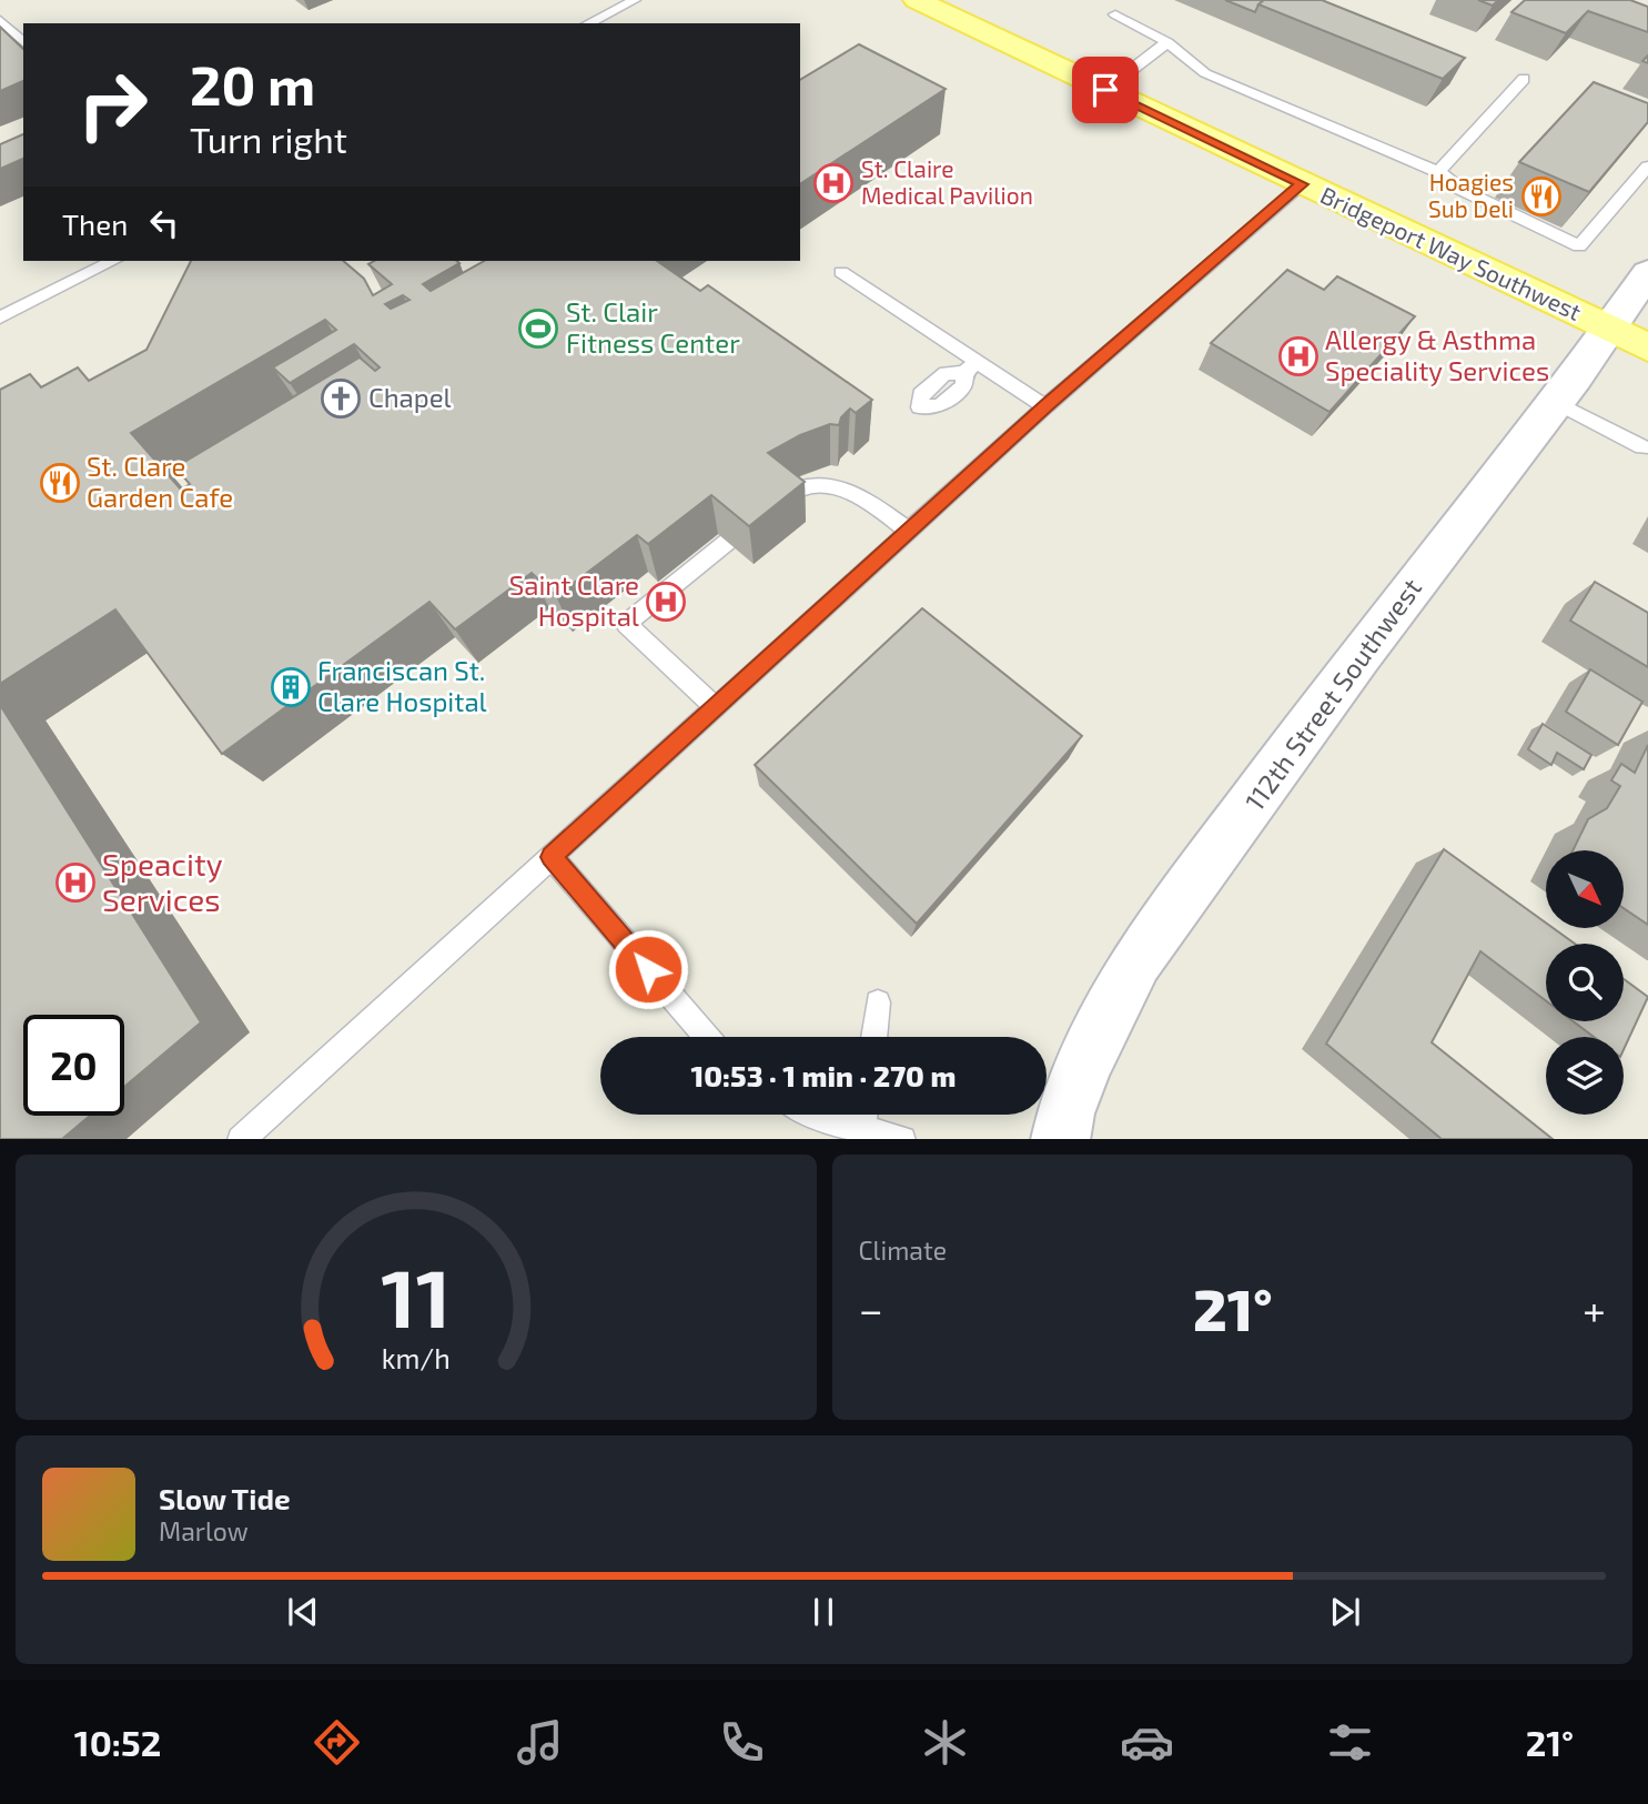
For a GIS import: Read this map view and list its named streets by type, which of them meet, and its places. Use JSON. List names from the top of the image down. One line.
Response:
{"streets":{"main road":["Bridgeport Way Southwest"],"street":["112th Street Southwest"]},"crossings":[["Bridgeport Way Southwest","112th Street Southwest"]],"places":{"hospital":["St. Claire Medical Pavilion","Allergy & Asthma Speciality Services","Saint Clare Hospital","Speacity Services"],"restaurant":["Hoagies Sub Deli","St. Clare Garden Cafe"],"sports":["St. Clair Fitness Center"],"church":["Chapel"],"building":["Franciscan St. Clare Hospital"]},"north":"bottom right","page":{"turn":["20 m","Turn right"],"then":"Then","limit":"20","trip":"10:53 · 1 min · 270 m","tile":"Climate","heat":["−","21°","+"],"song":["Slow Tide","Marlow"],"tabs":["10:52","21°"],"gauge":["11","km/h"]}}
